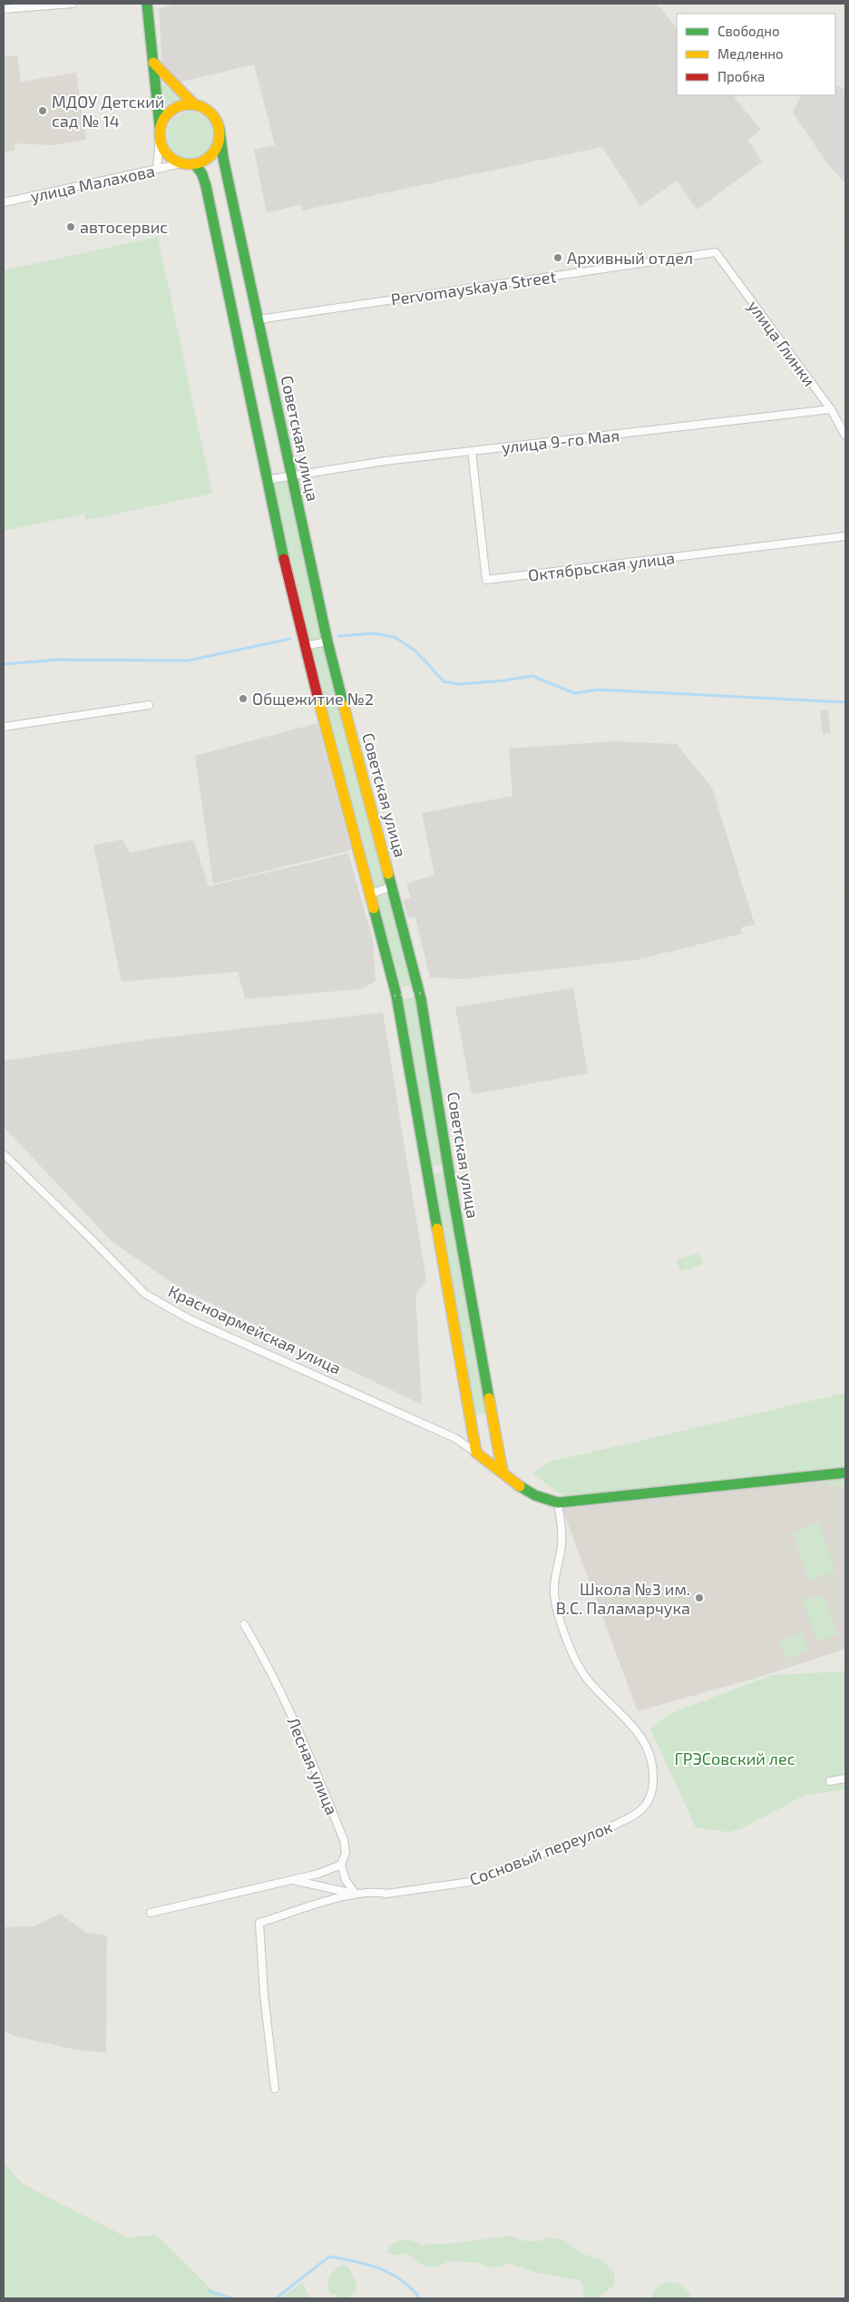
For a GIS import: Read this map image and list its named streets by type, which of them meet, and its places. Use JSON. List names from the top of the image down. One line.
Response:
{"streets":{"main road":["Советская улица","Красноармейская улица"],"street":["улица Малахова","Pervomayskaya Street","улица Глинки","улица 9-го Мая","Октябрьская улица","Лесная улица","Сосновый переулок"]},"crossings":[["улица Малахова","Советская улица"],["Pervomayskaya Street","улица Глинки"],["Pervomayskaya Street","Советская улица"],["улица Глинки","улица 9-го Мая"],["Советская улица","улица 9-го Мая"],["Советская улица","Красноармейская улица"],["улица 9-го Мая","Октябрьская улица"],["Красноармейская улица","Сосновый переулок"]],"parks":["ГРЭСовский лес"],"places":["МДОУ Детский сад № 14","автосервис","Архивный отдел","Общежитие №2","Школа №3 им. В.С. Паламарчука"],"legend":["Свободно","Медленно","Пробка"]}
